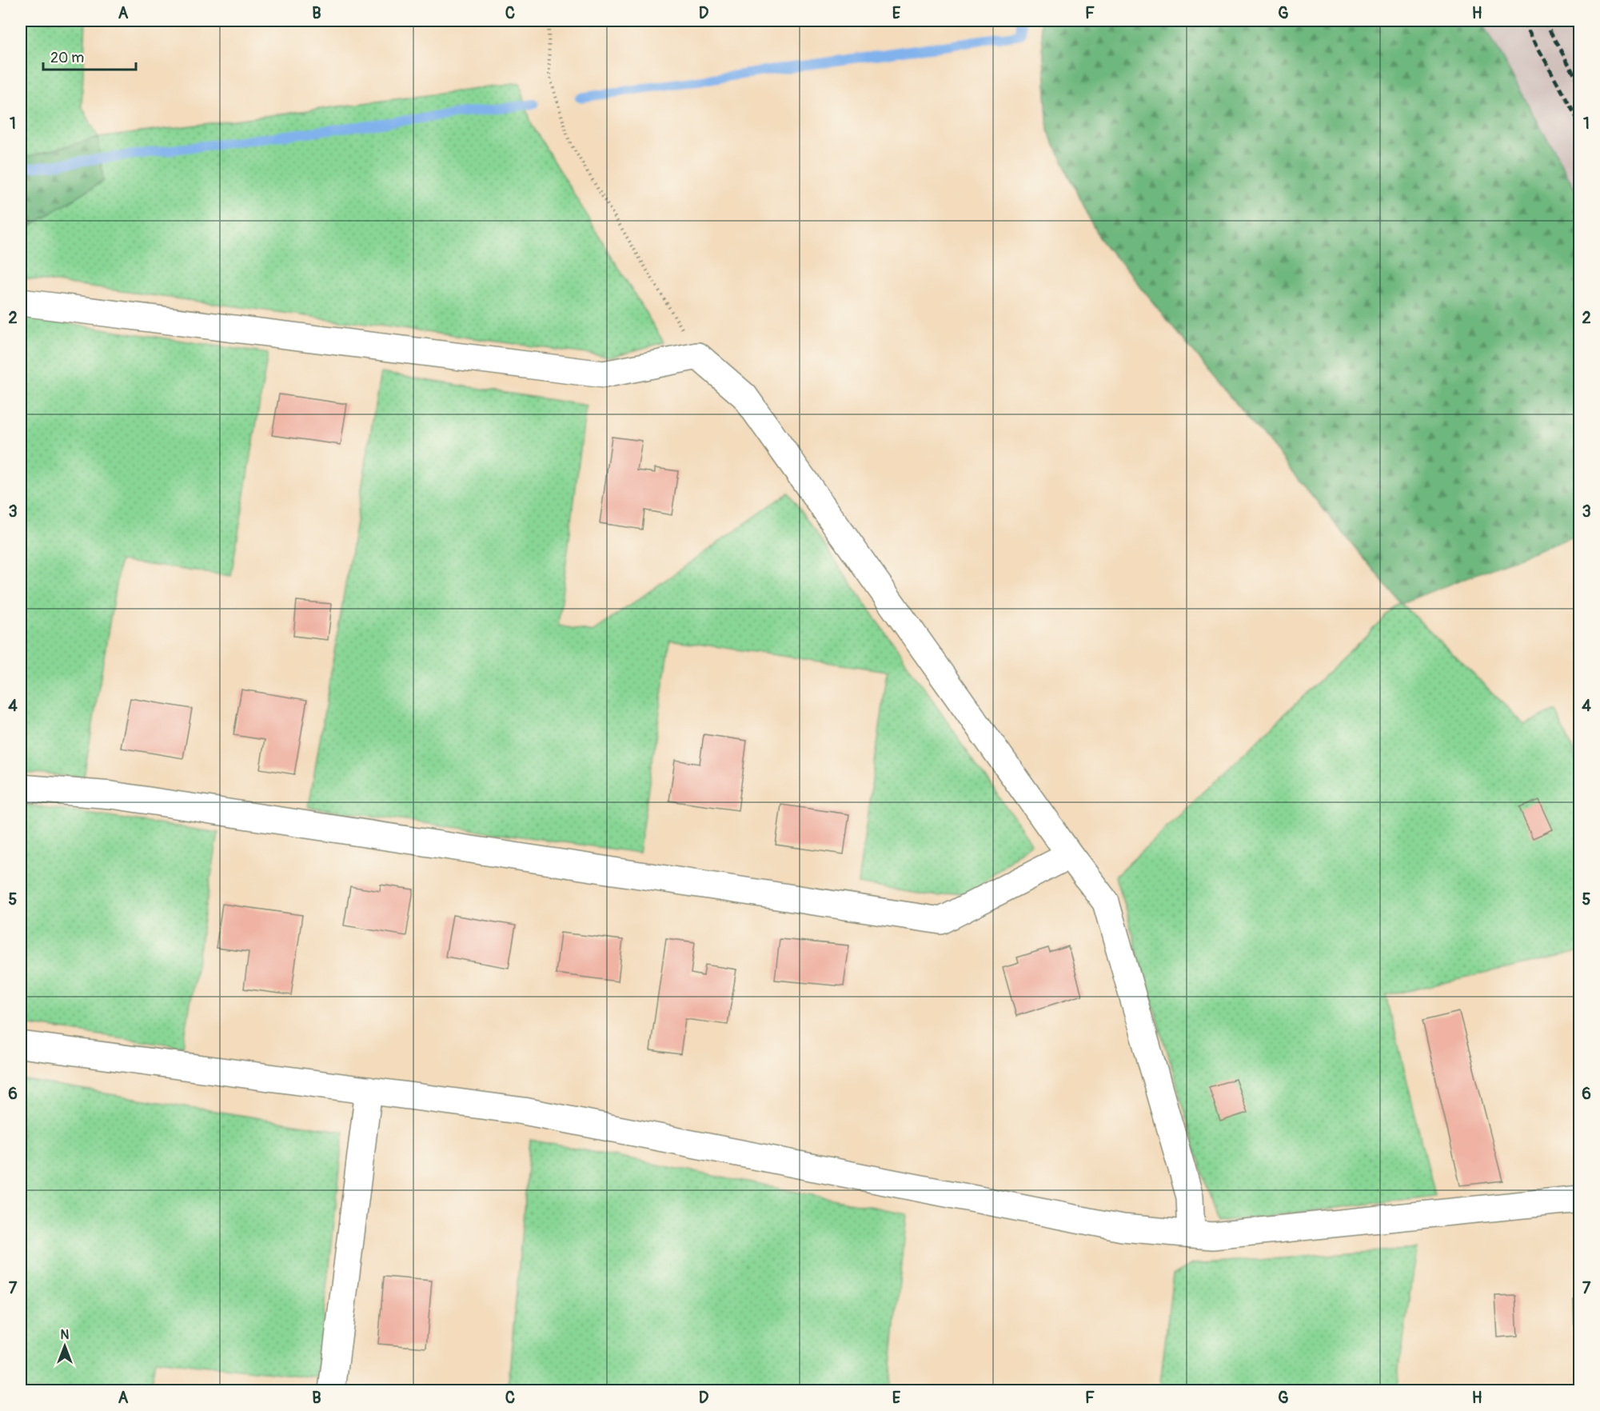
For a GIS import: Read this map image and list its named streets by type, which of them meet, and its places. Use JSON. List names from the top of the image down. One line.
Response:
{"scale_bar":"20 m","north":"top","grid":{"columns":["A","B","C","D","E","F","G","H"],"rows":["1","2","3","4","5","6","7"]}}
